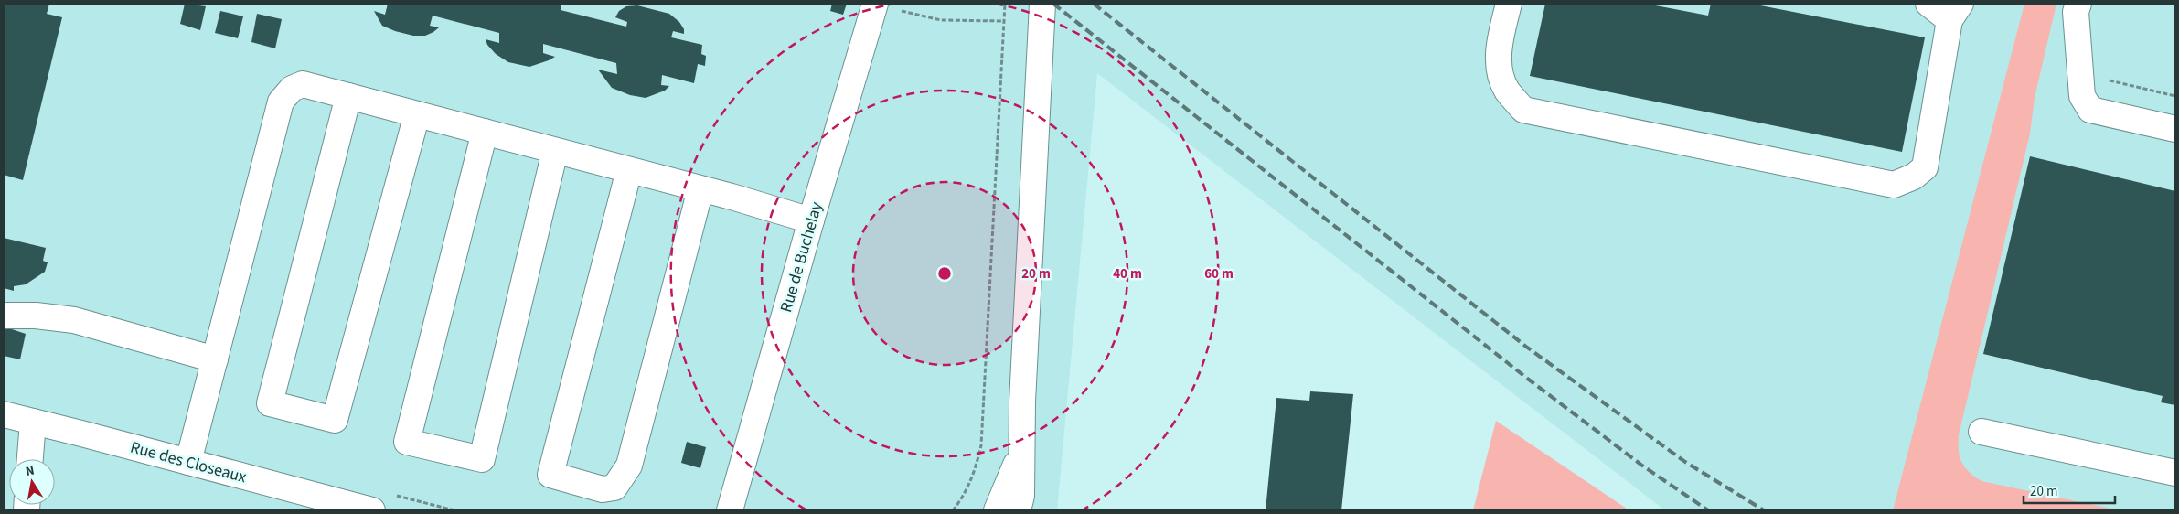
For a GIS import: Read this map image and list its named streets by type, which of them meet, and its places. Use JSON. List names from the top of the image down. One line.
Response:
{"streets":{"street":["Rue de Buchelay","Rue des Closeaux"]},"scale_bar":"20 m","north":"top","rings":["20 m","40 m","60 m"]}
